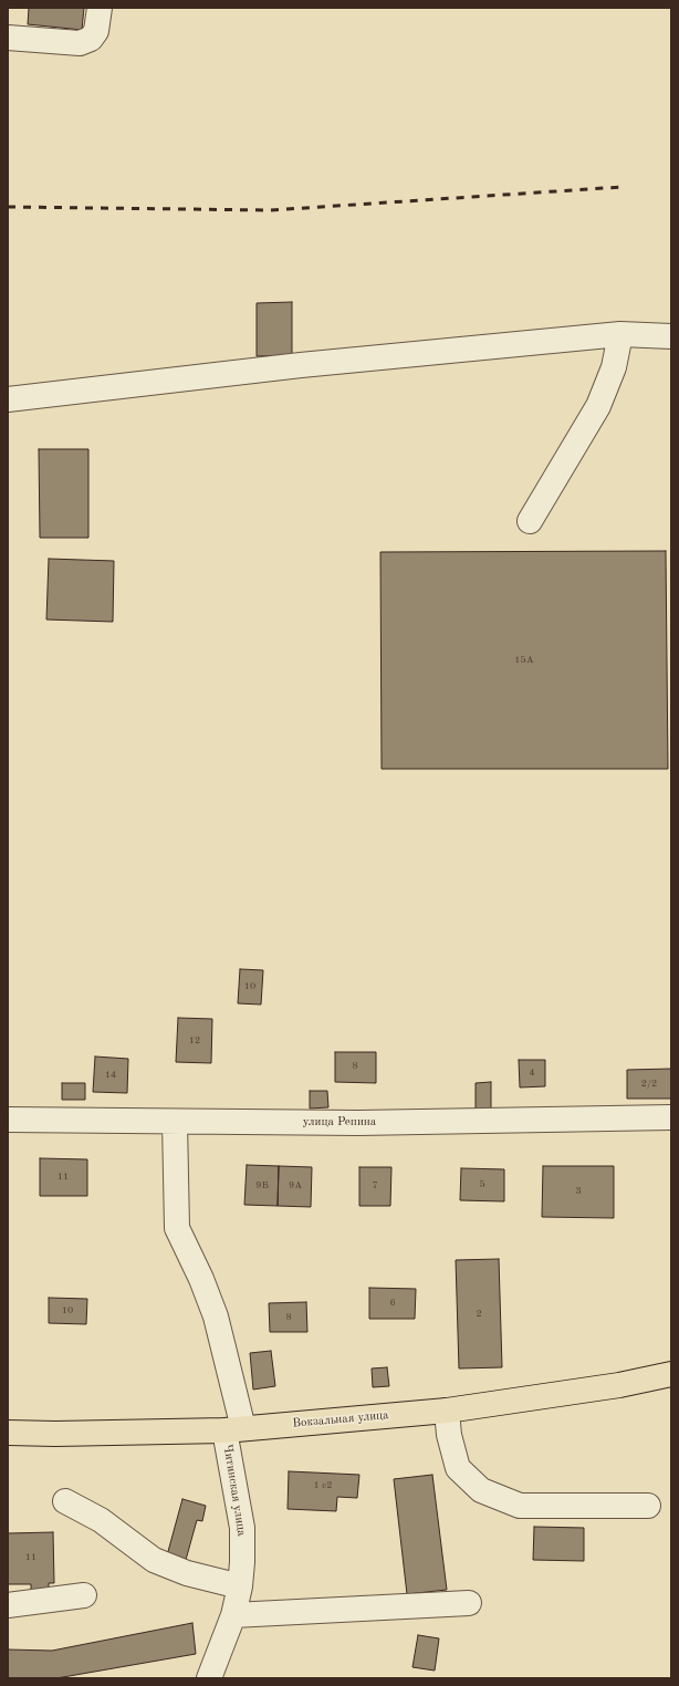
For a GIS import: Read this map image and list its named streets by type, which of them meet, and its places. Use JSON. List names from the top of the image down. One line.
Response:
{"streets":{"main road":["Вокзальная улица"],"street":["улица Репина","Читинская улица"]},"crossings":[["улица Репина","Читинская улица"],["Вокзальная улица","Читинская улица"]],"house_numbers":["15А","10","12","8","4","14","2/2","11","5","9Б","9А","7","3","6","10","2","8","1 с2","11"]}
